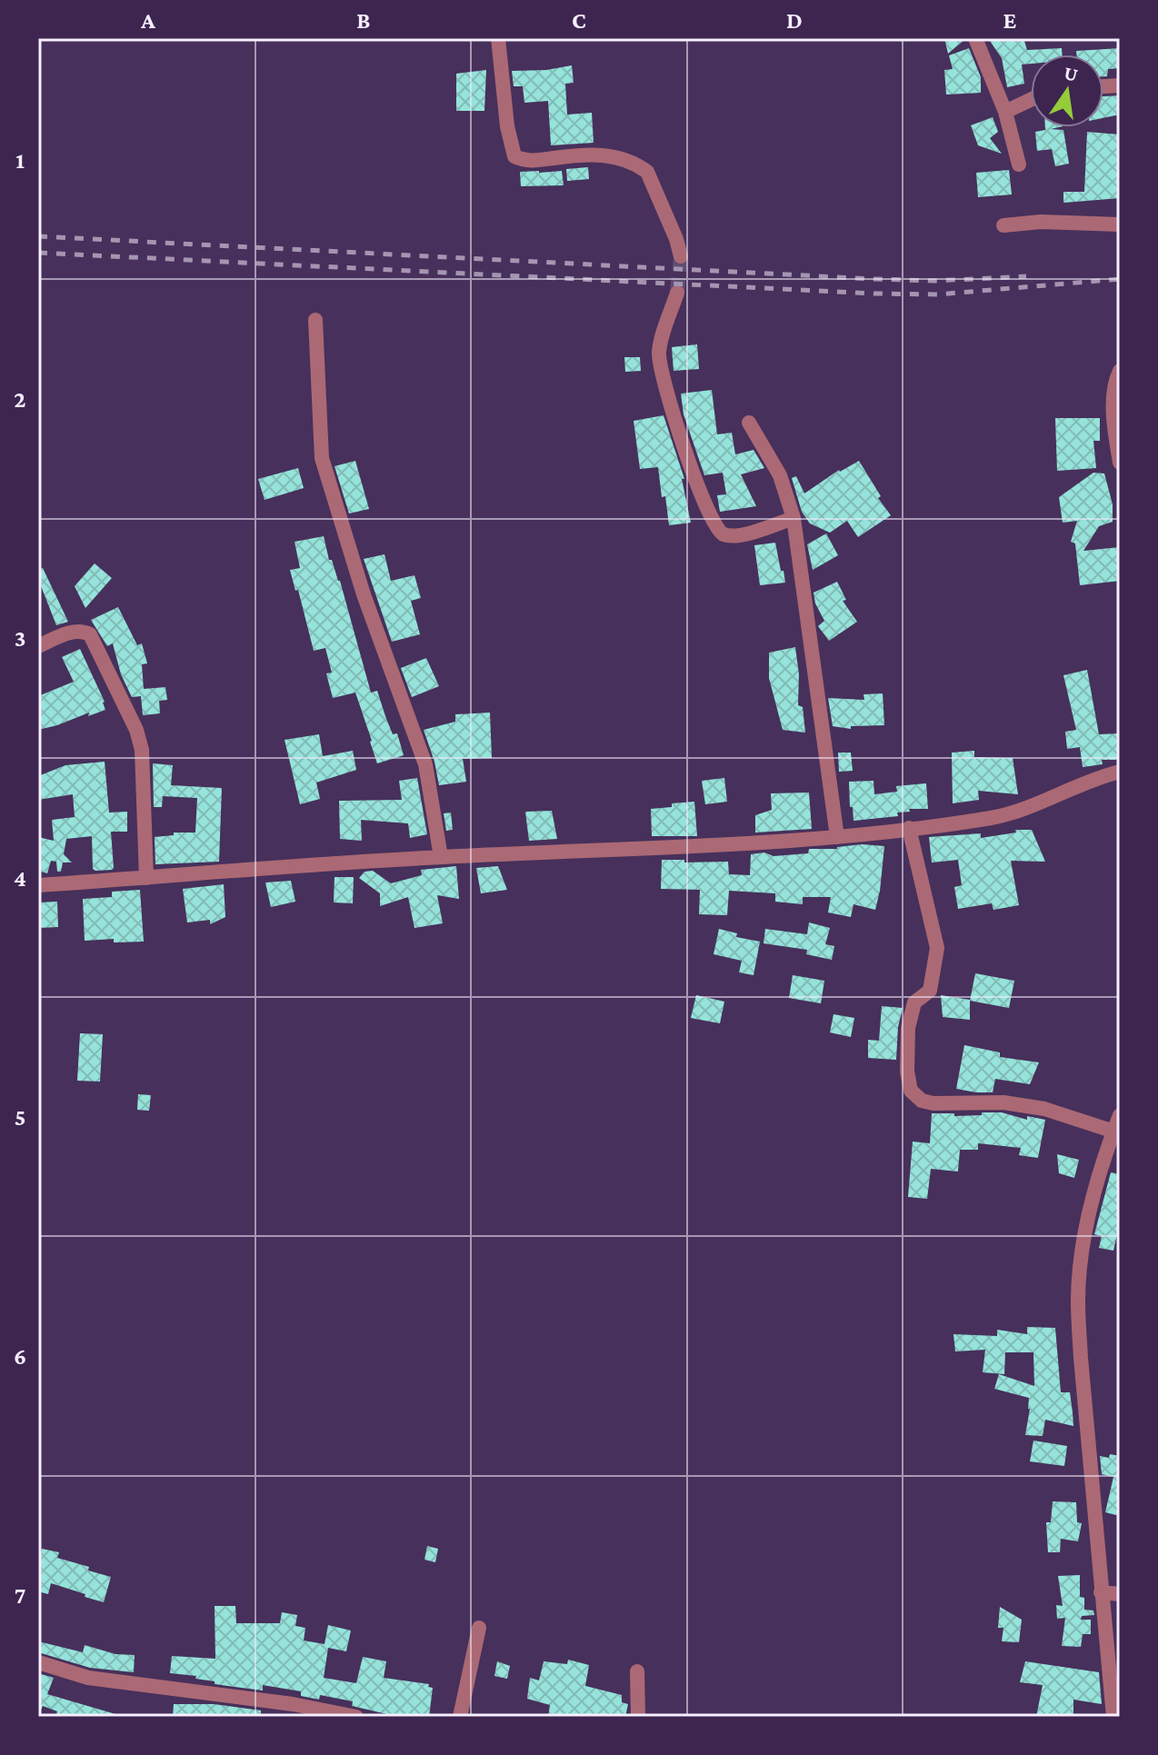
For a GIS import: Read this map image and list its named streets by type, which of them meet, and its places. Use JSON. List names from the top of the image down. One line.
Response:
{"north":"top","grid":{"columns":["A","B","C","D","E"],"rows":["1","2","3","4","5","6","7"]}}
